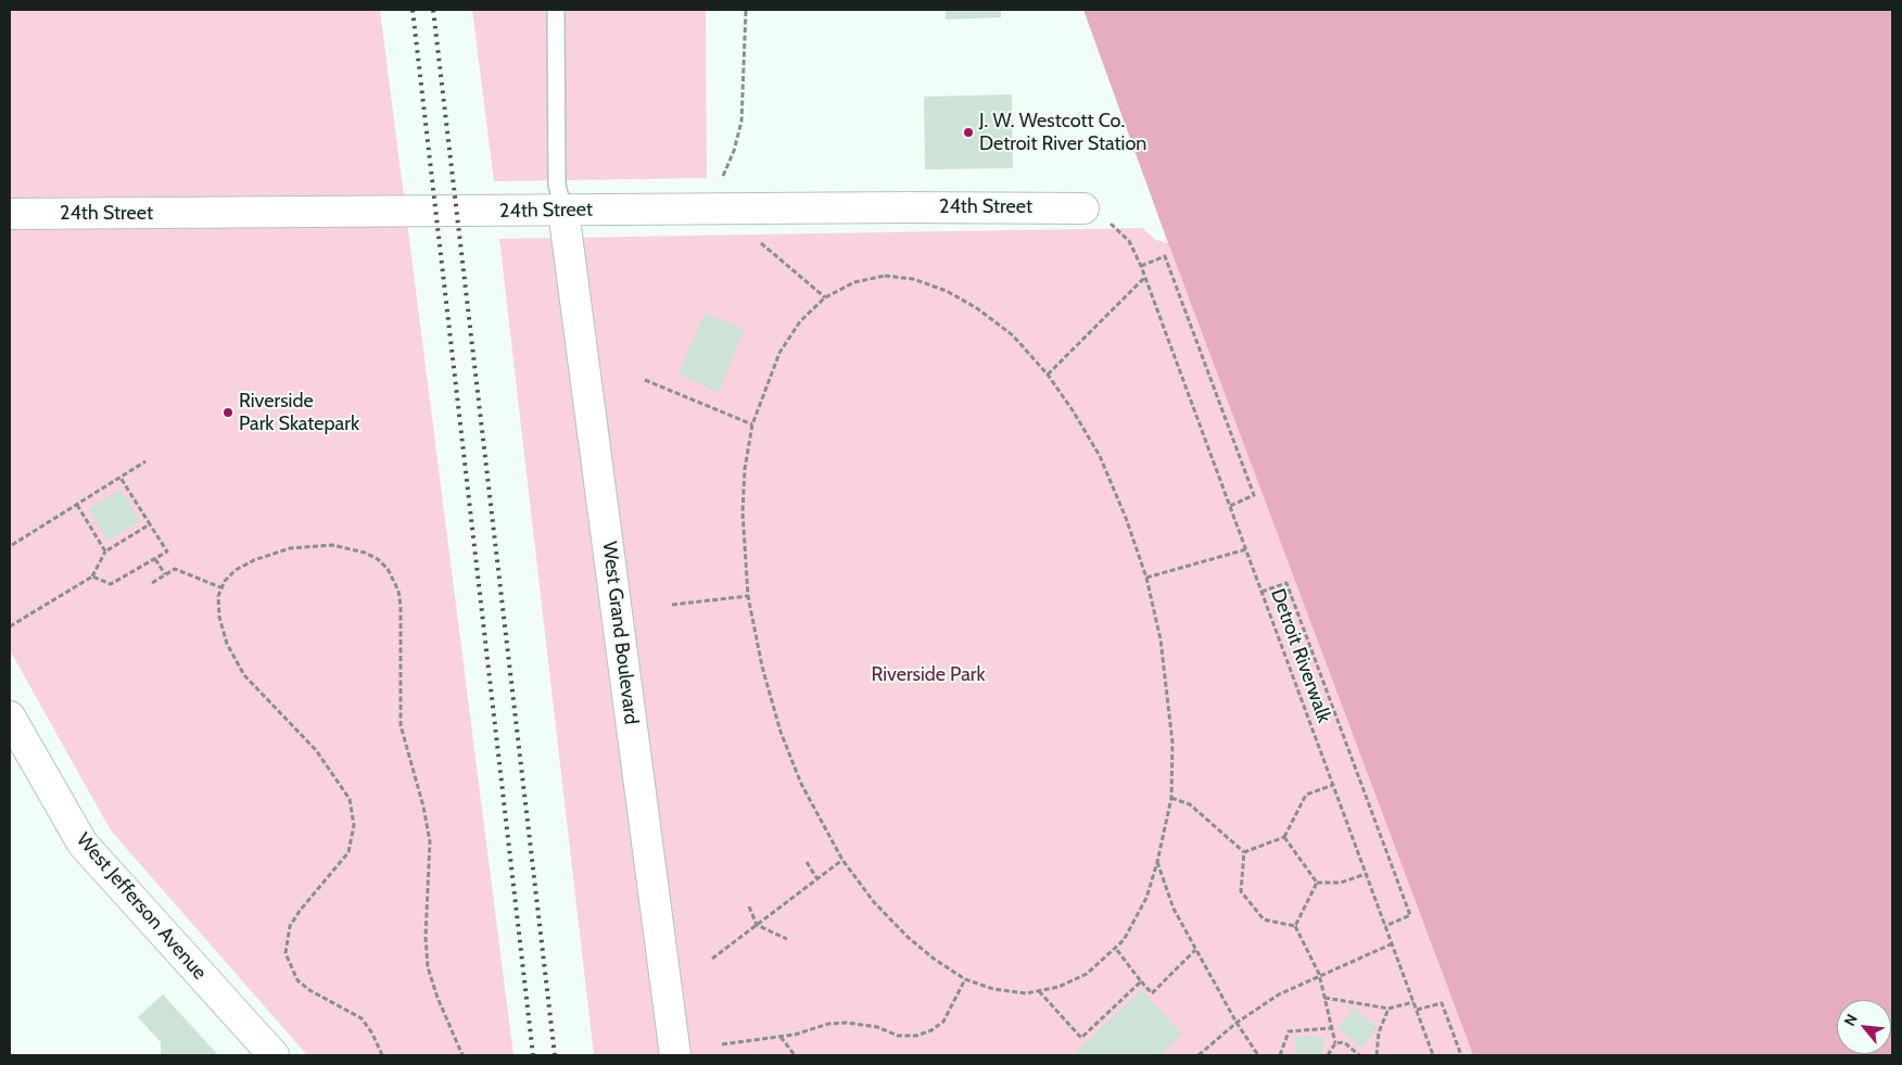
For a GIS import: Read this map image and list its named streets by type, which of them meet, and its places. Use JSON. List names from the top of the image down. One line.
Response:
{"streets":{"street":["24th Street","West Grand Boulevard","West Jefferson Avenue"],"path":["Detroit Riverwalk"]},"crossings":[["24th Street","West Grand Boulevard"],["24th Street","Detroit Riverwalk"]],"parks":["Riverside Park"],"places":["J. W. Westcott Co. Detroit River Station","Riverside Park Skatepark"],"north":"top left"}
